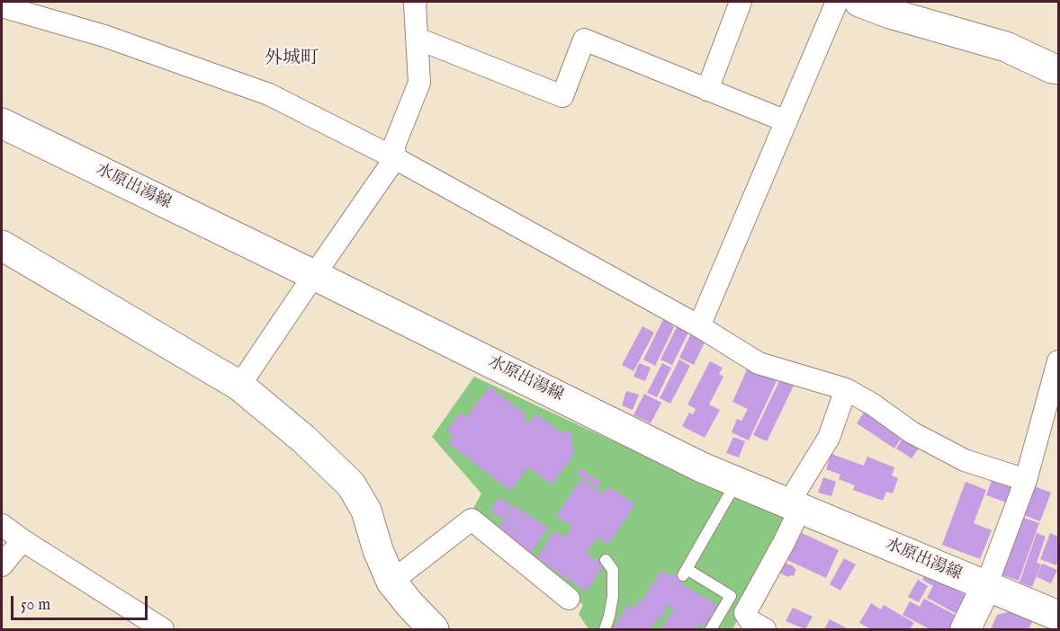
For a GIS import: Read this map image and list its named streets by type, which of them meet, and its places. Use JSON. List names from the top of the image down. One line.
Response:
{"streets":{"main road":["水原出湯線"]},"districts":["外城町"],"scale_bar":"50 m"}
